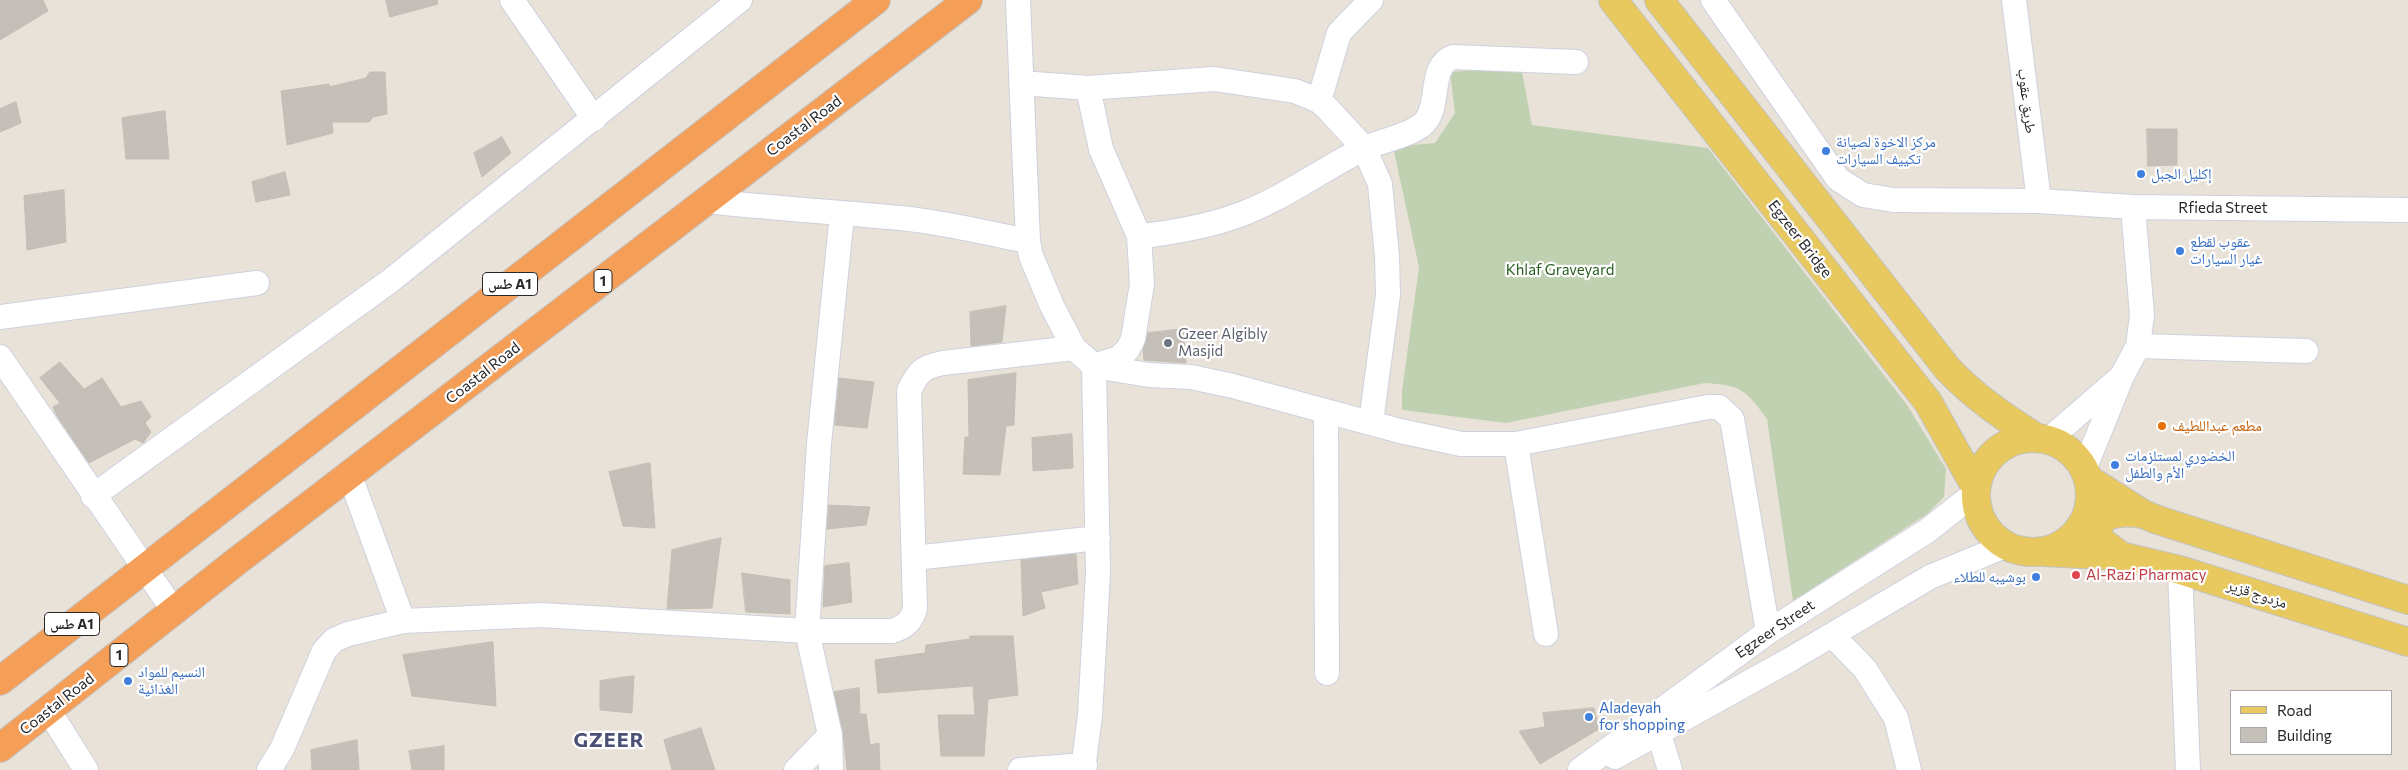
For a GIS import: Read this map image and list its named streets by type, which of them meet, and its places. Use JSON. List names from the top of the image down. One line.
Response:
{"streets":{"highway":["Coastal Road","1","طس A1"],"main road":["Egzeer Bridge","مزدوج قزير"],"street":["طريق عقوب","Rfieda Street","Egzeer Street"]},"crossings":[["طريق عقوب","Rfieda Street"],["Egzeer Bridge","مزدوج قزير"],["Egzeer Bridge","Egzeer Street"],["مزدوج قزير","Egzeer Street"]],"districts":["GZEER"],"parks":["Khlaf Graveyard"],"places":["مركز الاخوة لصيانة تكييف السيارات","إكليل الجبل","عقوب لقطع غيار السيارات","Gzeer Algibly Masjid","مطعم عبداللطيف","الخضوري لمستلزمات الأم والطفل","Al-Razi Pharmacy","بوشيبه للطلاء","النسيم للمواد الغذائية","Aladeyah for shopping"],"legend":["Road","Building"]}
